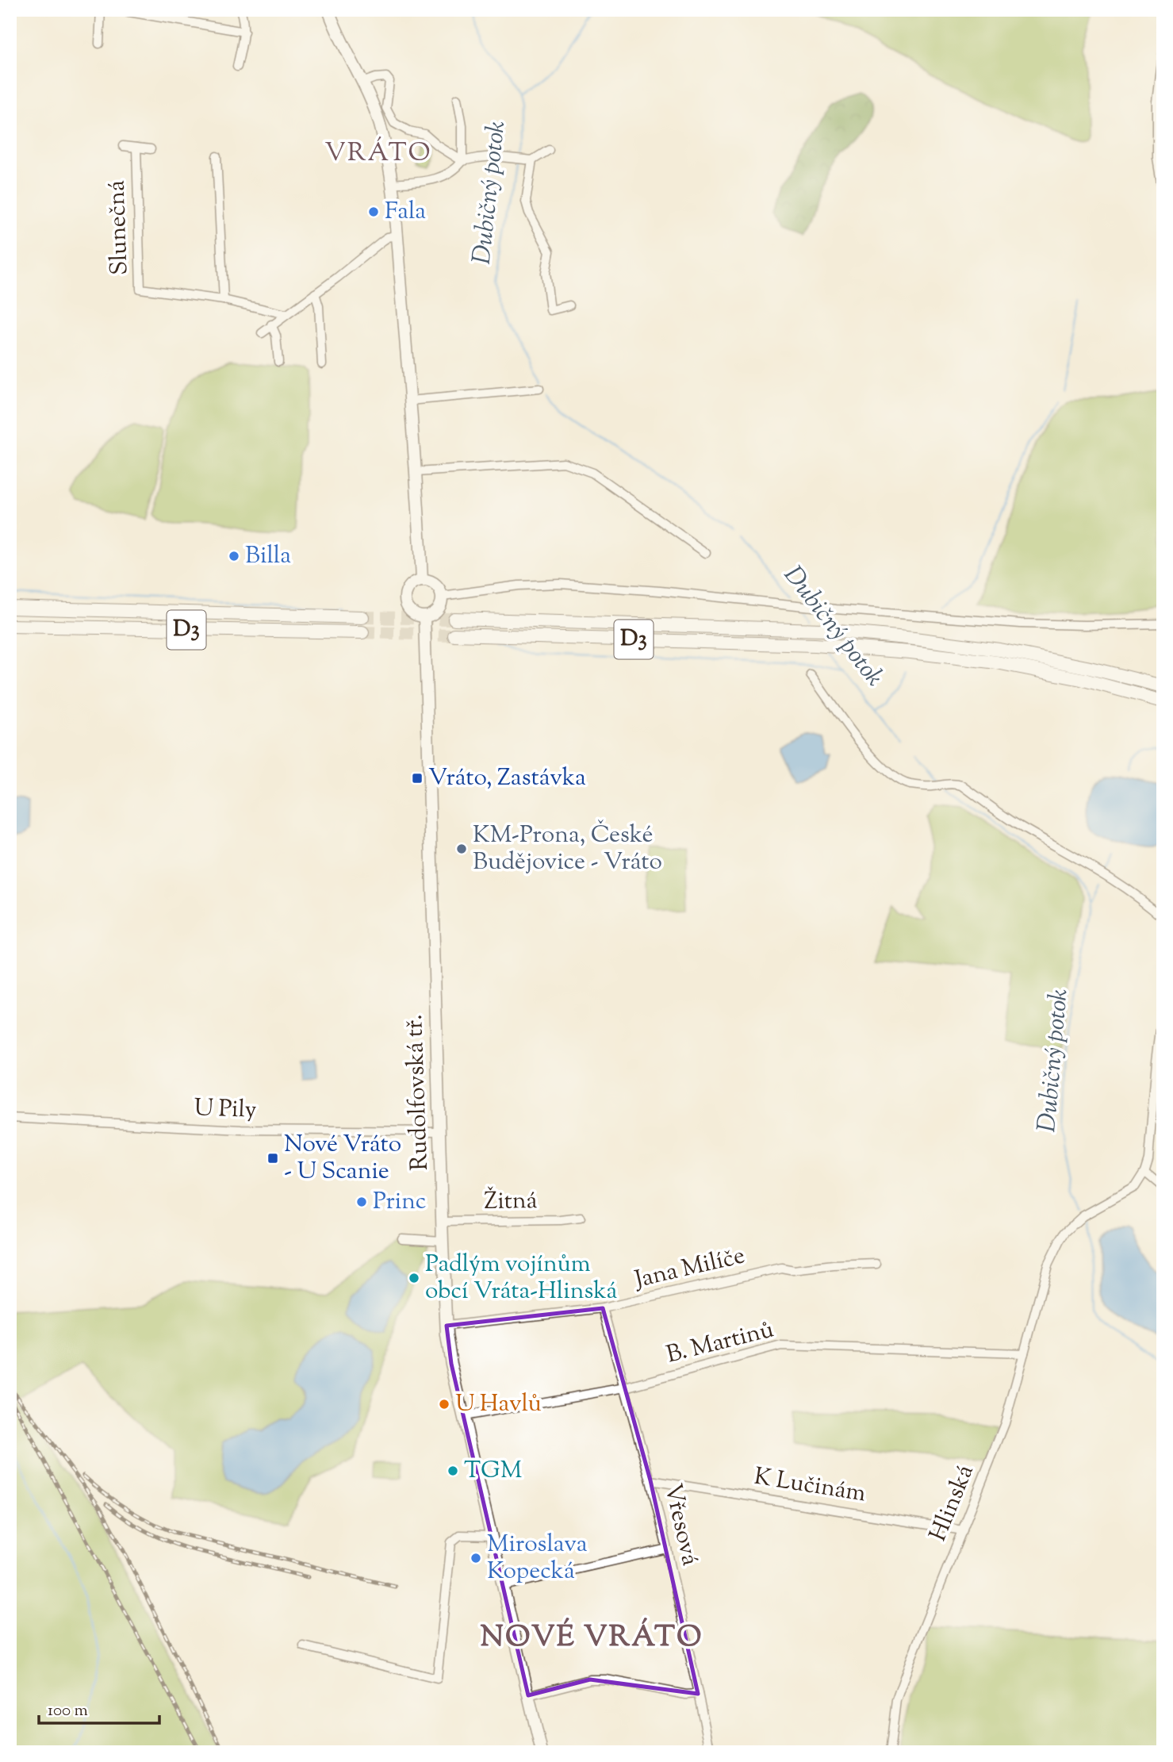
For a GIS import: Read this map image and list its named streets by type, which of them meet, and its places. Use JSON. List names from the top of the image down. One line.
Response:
{"streets":{"highway":["D3"],"main road":["Rudolfovská tř."],"street":["Slunečná","U Pily","Žitná","Jana Milíče","B. Martinů","K Lučinám","Hlinská","Vřesová"]},"crossings":[["Rudolfovská tř.","U Pily"],["Rudolfovská tř.","Žitná"],["Rudolfovská tř.","Jana Milíče"],["Rudolfovská tř.","B. Martinů"],["Jana Milíče","Vřesová"],["B. Martinů","Hlinská"],["B. Martinů","Vřesová"],["K Lučinám","Hlinská"],["K Lučinám","Vřesová"]],"districts":["VRÁTO","NOVÉ VRÁTO"],"water":["Dubičný potok"],"places":{"other":["Fala","Billa","KM-Prona, České Budějovice - Vráto","Princ","Padlým vojínům obcí Vráta-Hlinská","U Havlů","TGM","Miroslava Kopecká"],"transit":["Vráto, Zastávka","Nové Vráto - U Scanie"]},"scale_bar":"100 m"}
